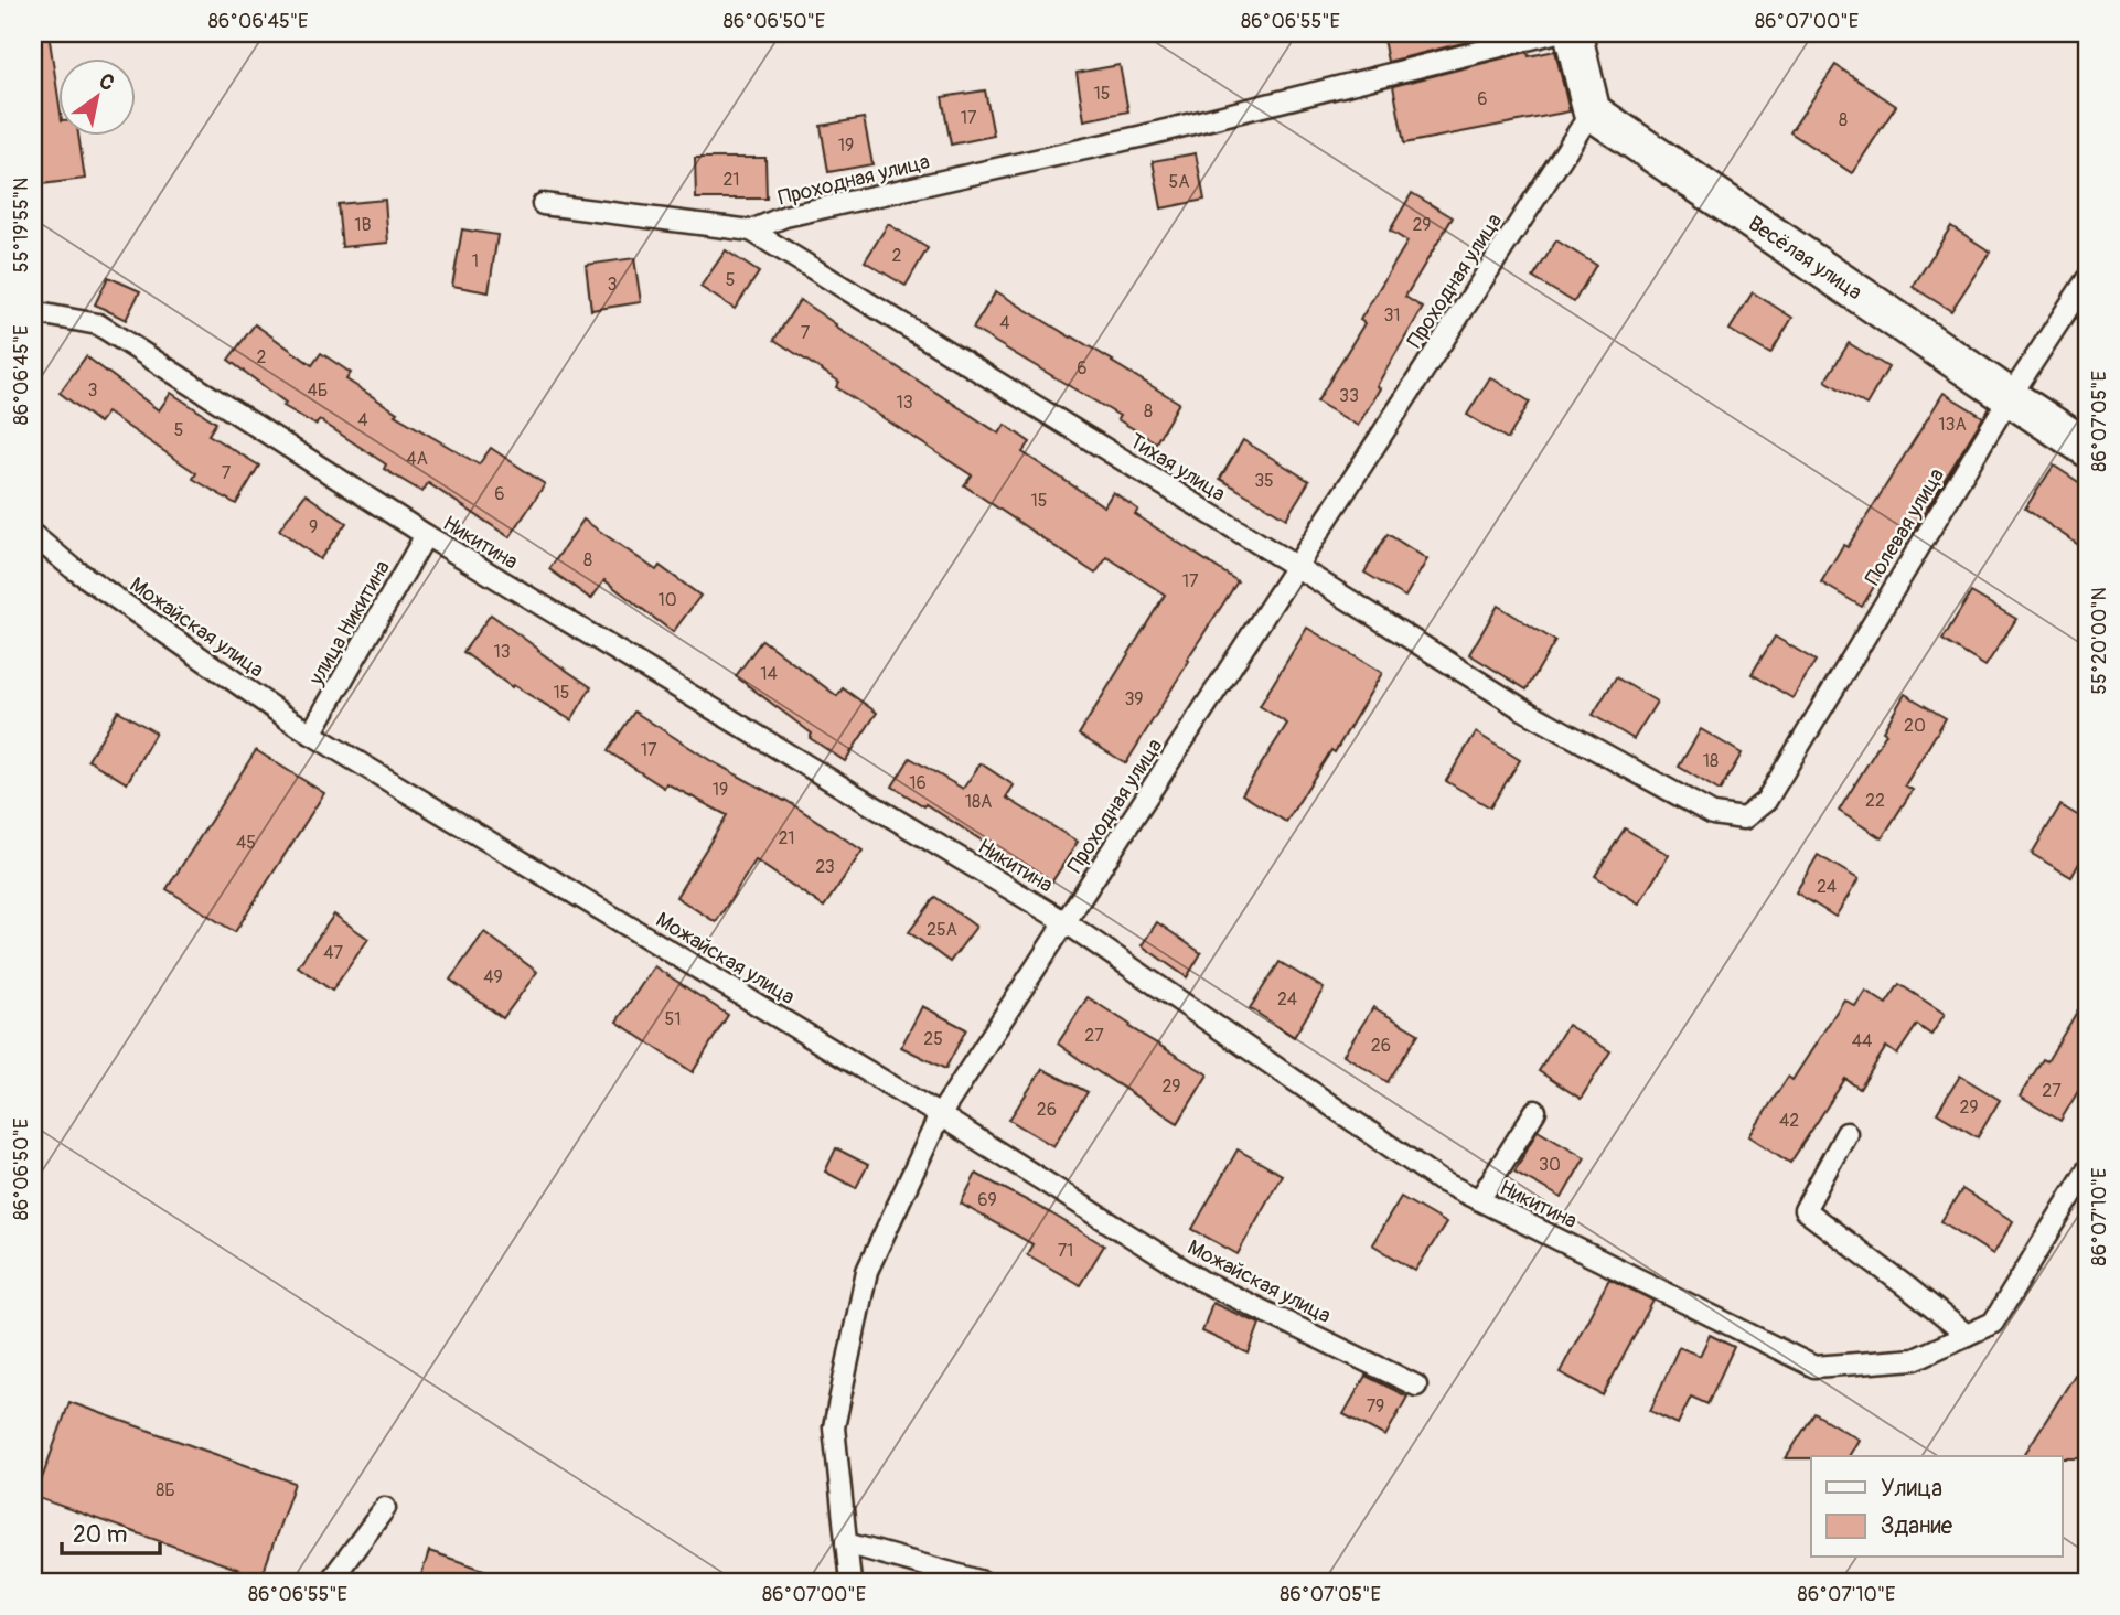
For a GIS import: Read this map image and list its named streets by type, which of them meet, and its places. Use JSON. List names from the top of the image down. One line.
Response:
{"streets":{"street":["Весёлая улица"],"lane":["Проходная улица","Тихая улица","Полевая улица","Никитина","улица Никитина","Можайская улица"]},"crossings":[["Проходная улица","Весёлая улица"],["Проходная улица","Тихая улица"],["Проходная улица","Никитина"],["Проходная улица","Можайская улица"],["Весёлая улица","Полевая улица"],["Тихая улица","Полевая улица"],["Никитина","улица Никитина"],["улица Никитина","Можайская улица"]],"house_numbers":["15","6","17","8","19","21","5А","1В","29","2","1","5","3","31","4","7","2","6","3","4Б","33","13","8","4","13А","5","4А","7","35","6","15","9","8","17","10","13","14","15","39","20","17","18","16","19","22","18А","21","45","23","24","25А","47","49","24","51","27","25","44","26","29","27","29","26","42","30","69","71","79","8Б"],"legend":["Улица","Здание"],"scale_bar":"20 m","north":"top right","coordinates":["86°06'45\"E","86°06'50\"E","86°06'55\"E","86°07'00\"E","55°19'55\"N","86°07'05\"E","55°20'00\"N","86°07'10\"E"]}
